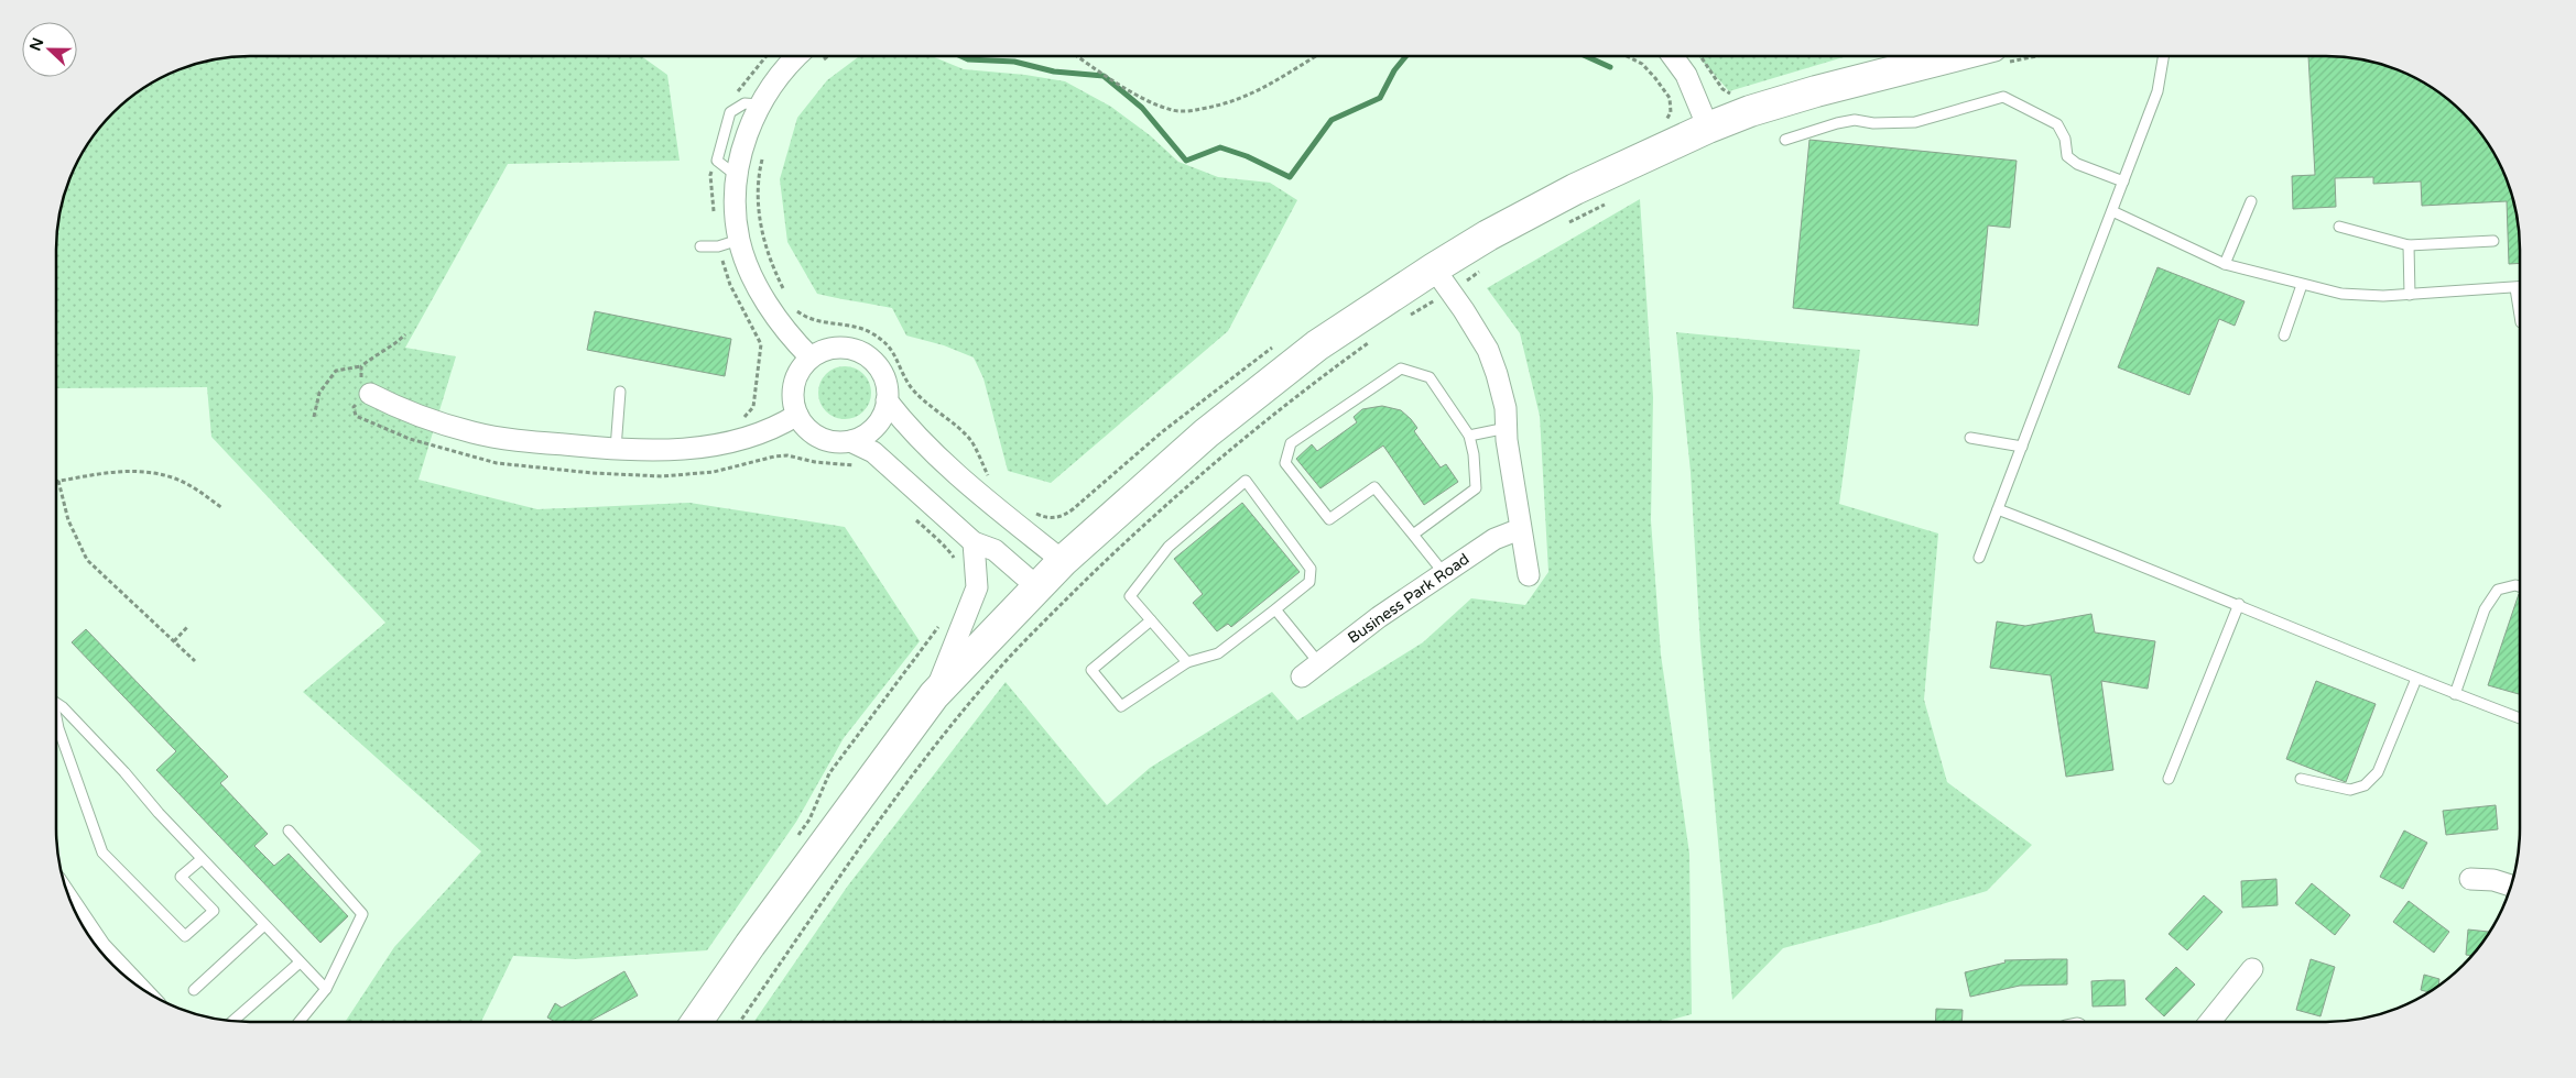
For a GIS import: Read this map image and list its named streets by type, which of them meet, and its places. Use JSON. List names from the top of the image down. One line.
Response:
{"streets":{"street":["Business Park Road"]},"north":"left"}
